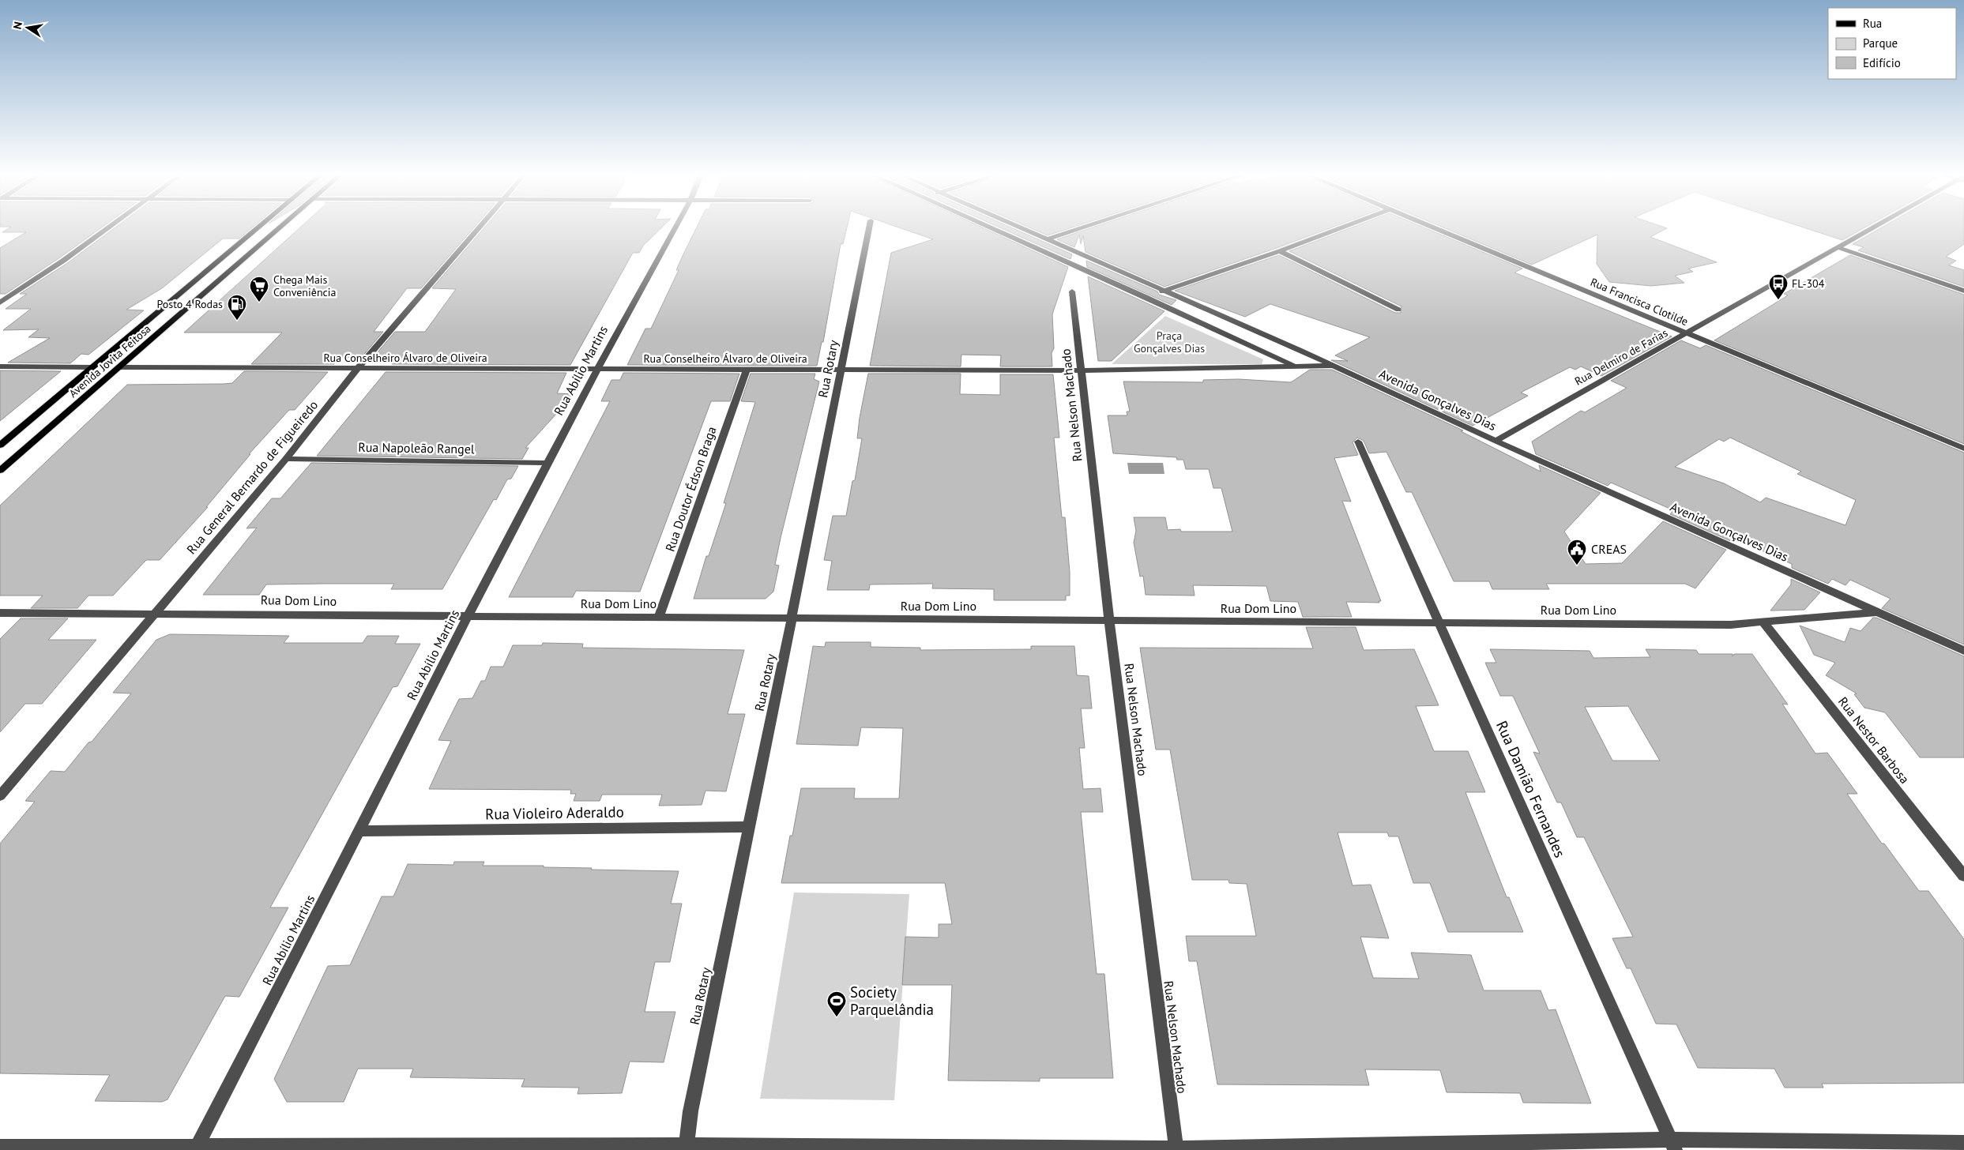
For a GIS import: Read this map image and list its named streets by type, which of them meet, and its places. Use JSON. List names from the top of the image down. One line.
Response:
{"streets":{"main road":["Avenida Jovita Feitosa"],"street":["Rua Francisca Clotilde","Rua Delmiro de Farias","Rua Conselheiro Álvaro de Oliveira","Rua Rotary","Rua Abílio Martins","Avenida Gonçalves Dias","Rua Nelson Machado","Rua Napoleão Rangel","Rua General Bernardo de Figueiredo","Rua Doutor Édson Braga","Rua Dom Lino","Rua Nestor Barbosa","Rua Damião Fernandes","Rua Violeiro Aderaldo"]},"crossings":[["Rua Francisca Clotilde","Rua Delmiro de Farias"],["Rua Delmiro de Farias","Avenida Gonçalves Dias"],["Rua Conselheiro Álvaro de Oliveira","Avenida Jovita Feitosa"],["Rua Conselheiro Álvaro de Oliveira","Rua Rotary"],["Rua Conselheiro Álvaro de Oliveira","Rua Abílio Martins"],["Rua Conselheiro Álvaro de Oliveira","Avenida Gonçalves Dias"],["Rua Conselheiro Álvaro de Oliveira","Rua Nelson Machado"],["Rua Conselheiro Álvaro de Oliveira","Rua General Bernardo de Figueiredo"],["Rua Conselheiro Álvaro de Oliveira","Rua Doutor Édson Braga"],["Rua Rotary","Rua Dom Lino"],["Rua Rotary","Rua Violeiro Aderaldo"],["Rua Abílio Martins","Rua Napoleão Rangel"],["Rua Abílio Martins","Rua Dom Lino"],["Rua Abílio Martins","Rua Violeiro Aderaldo"],["Avenida Gonçalves Dias","Rua Dom Lino"],["Rua Nelson Machado","Rua Dom Lino"],["Rua Napoleão Rangel","Rua General Bernardo de Figueiredo"],["Rua General Bernardo de Figueiredo","Rua Dom Lino"],["Rua Doutor Édson Braga","Rua Dom Lino"],["Rua Dom Lino","Rua Nestor Barbosa"],["Rua Dom Lino","Rua Damião Fernandes"]],"parks":["Praça Gonçalves Dias"],"places":{"bus stop":["FL-304"],"supermarket":["Chega Mais Conveniência"],"fuel station":["Posto 4 Rodas"],"public building":["CREAS"],"sports":["Society Parquelândia"]},"legend":["Rua","Parque","Edifício"],"north":"left"}
